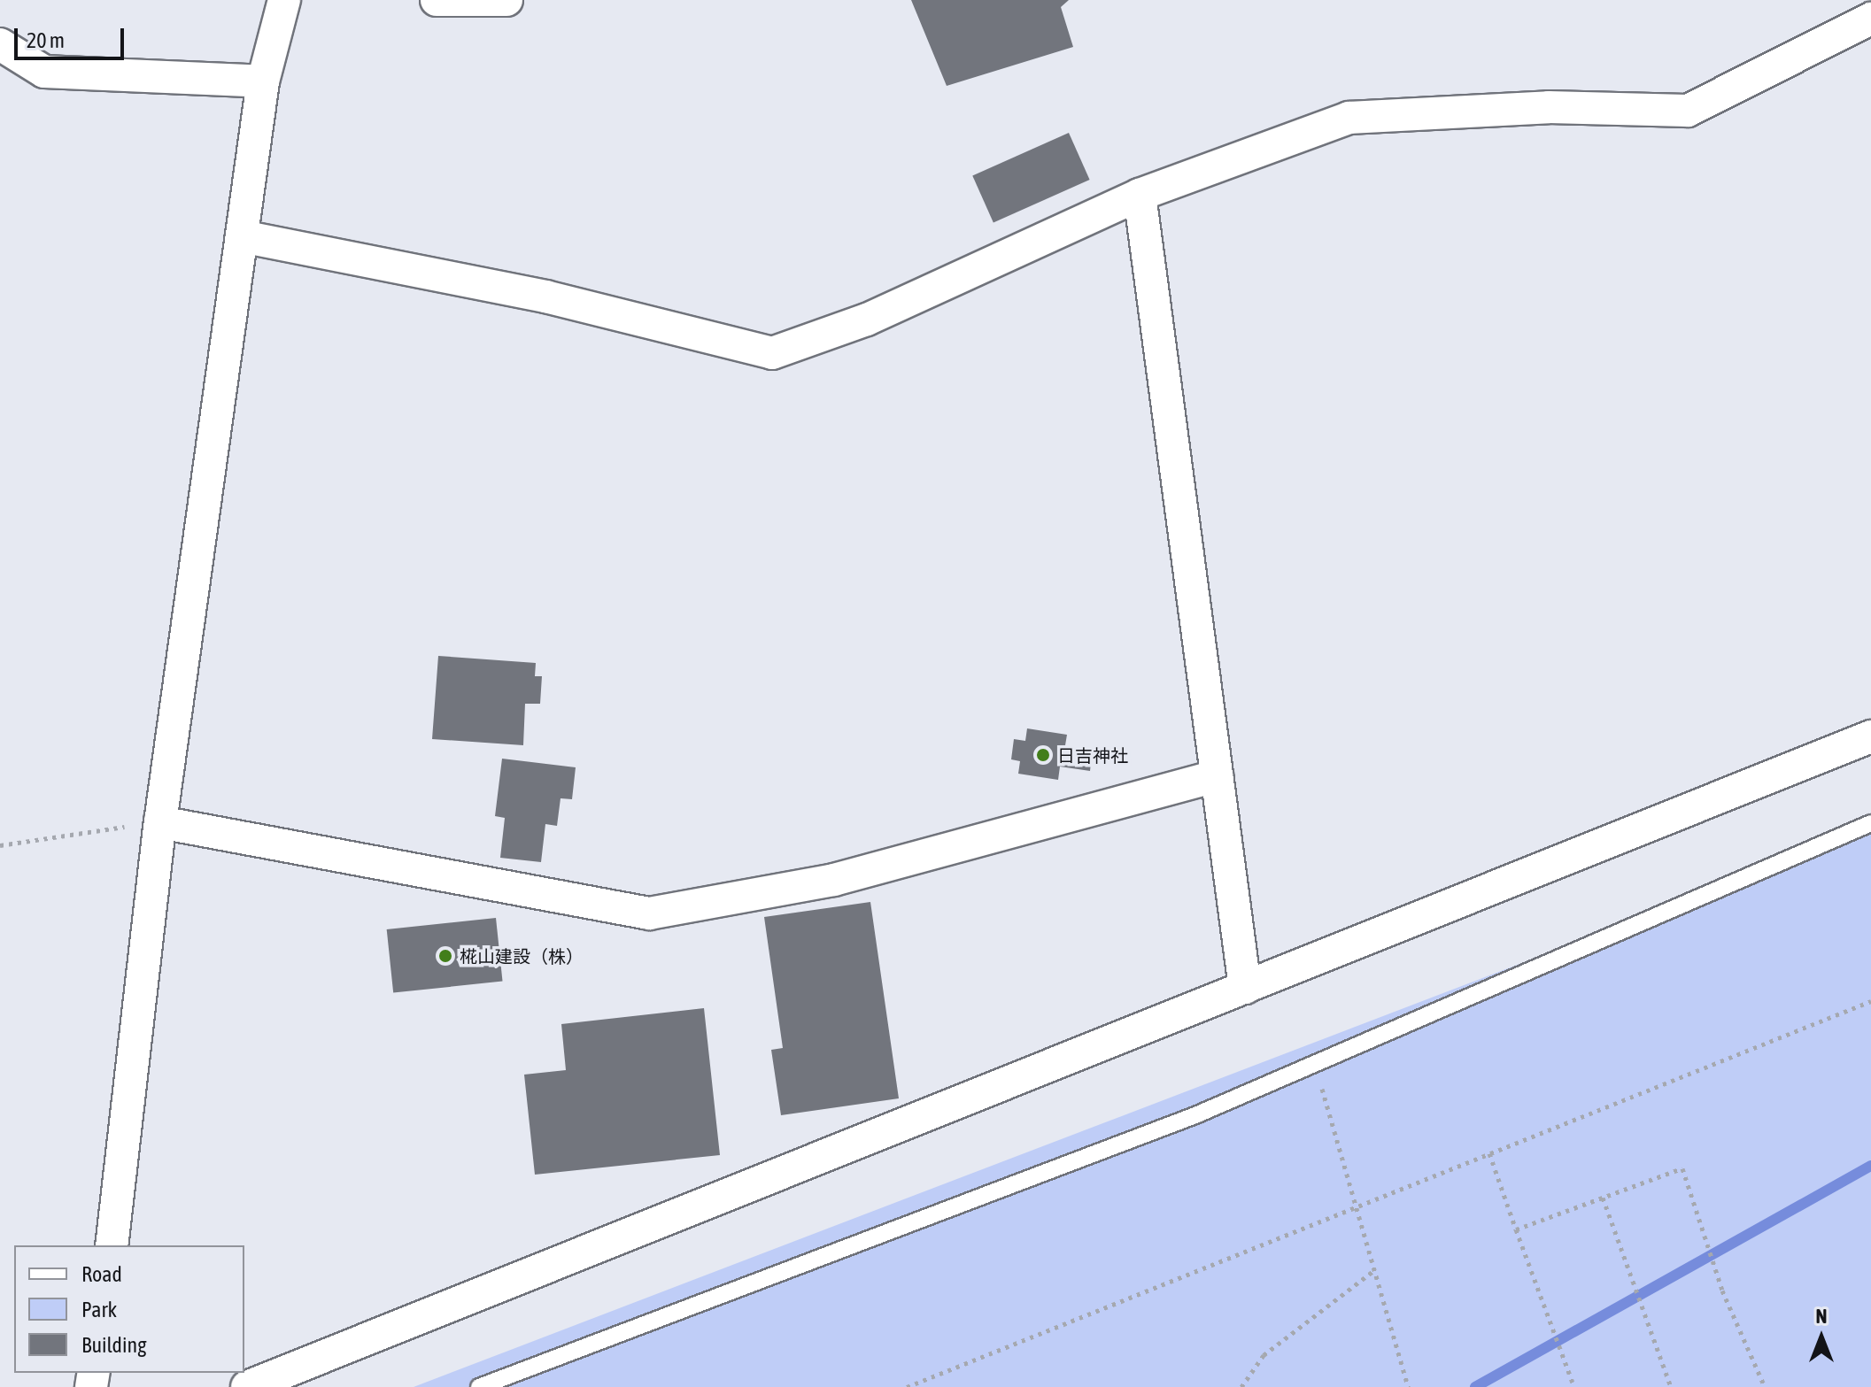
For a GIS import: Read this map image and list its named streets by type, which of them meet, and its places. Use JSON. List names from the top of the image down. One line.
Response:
{"places":["日吉神社","椛山建設（株）"],"legend":["Road","Park","Building"],"scale_bar":"20 m","north":"top"}
